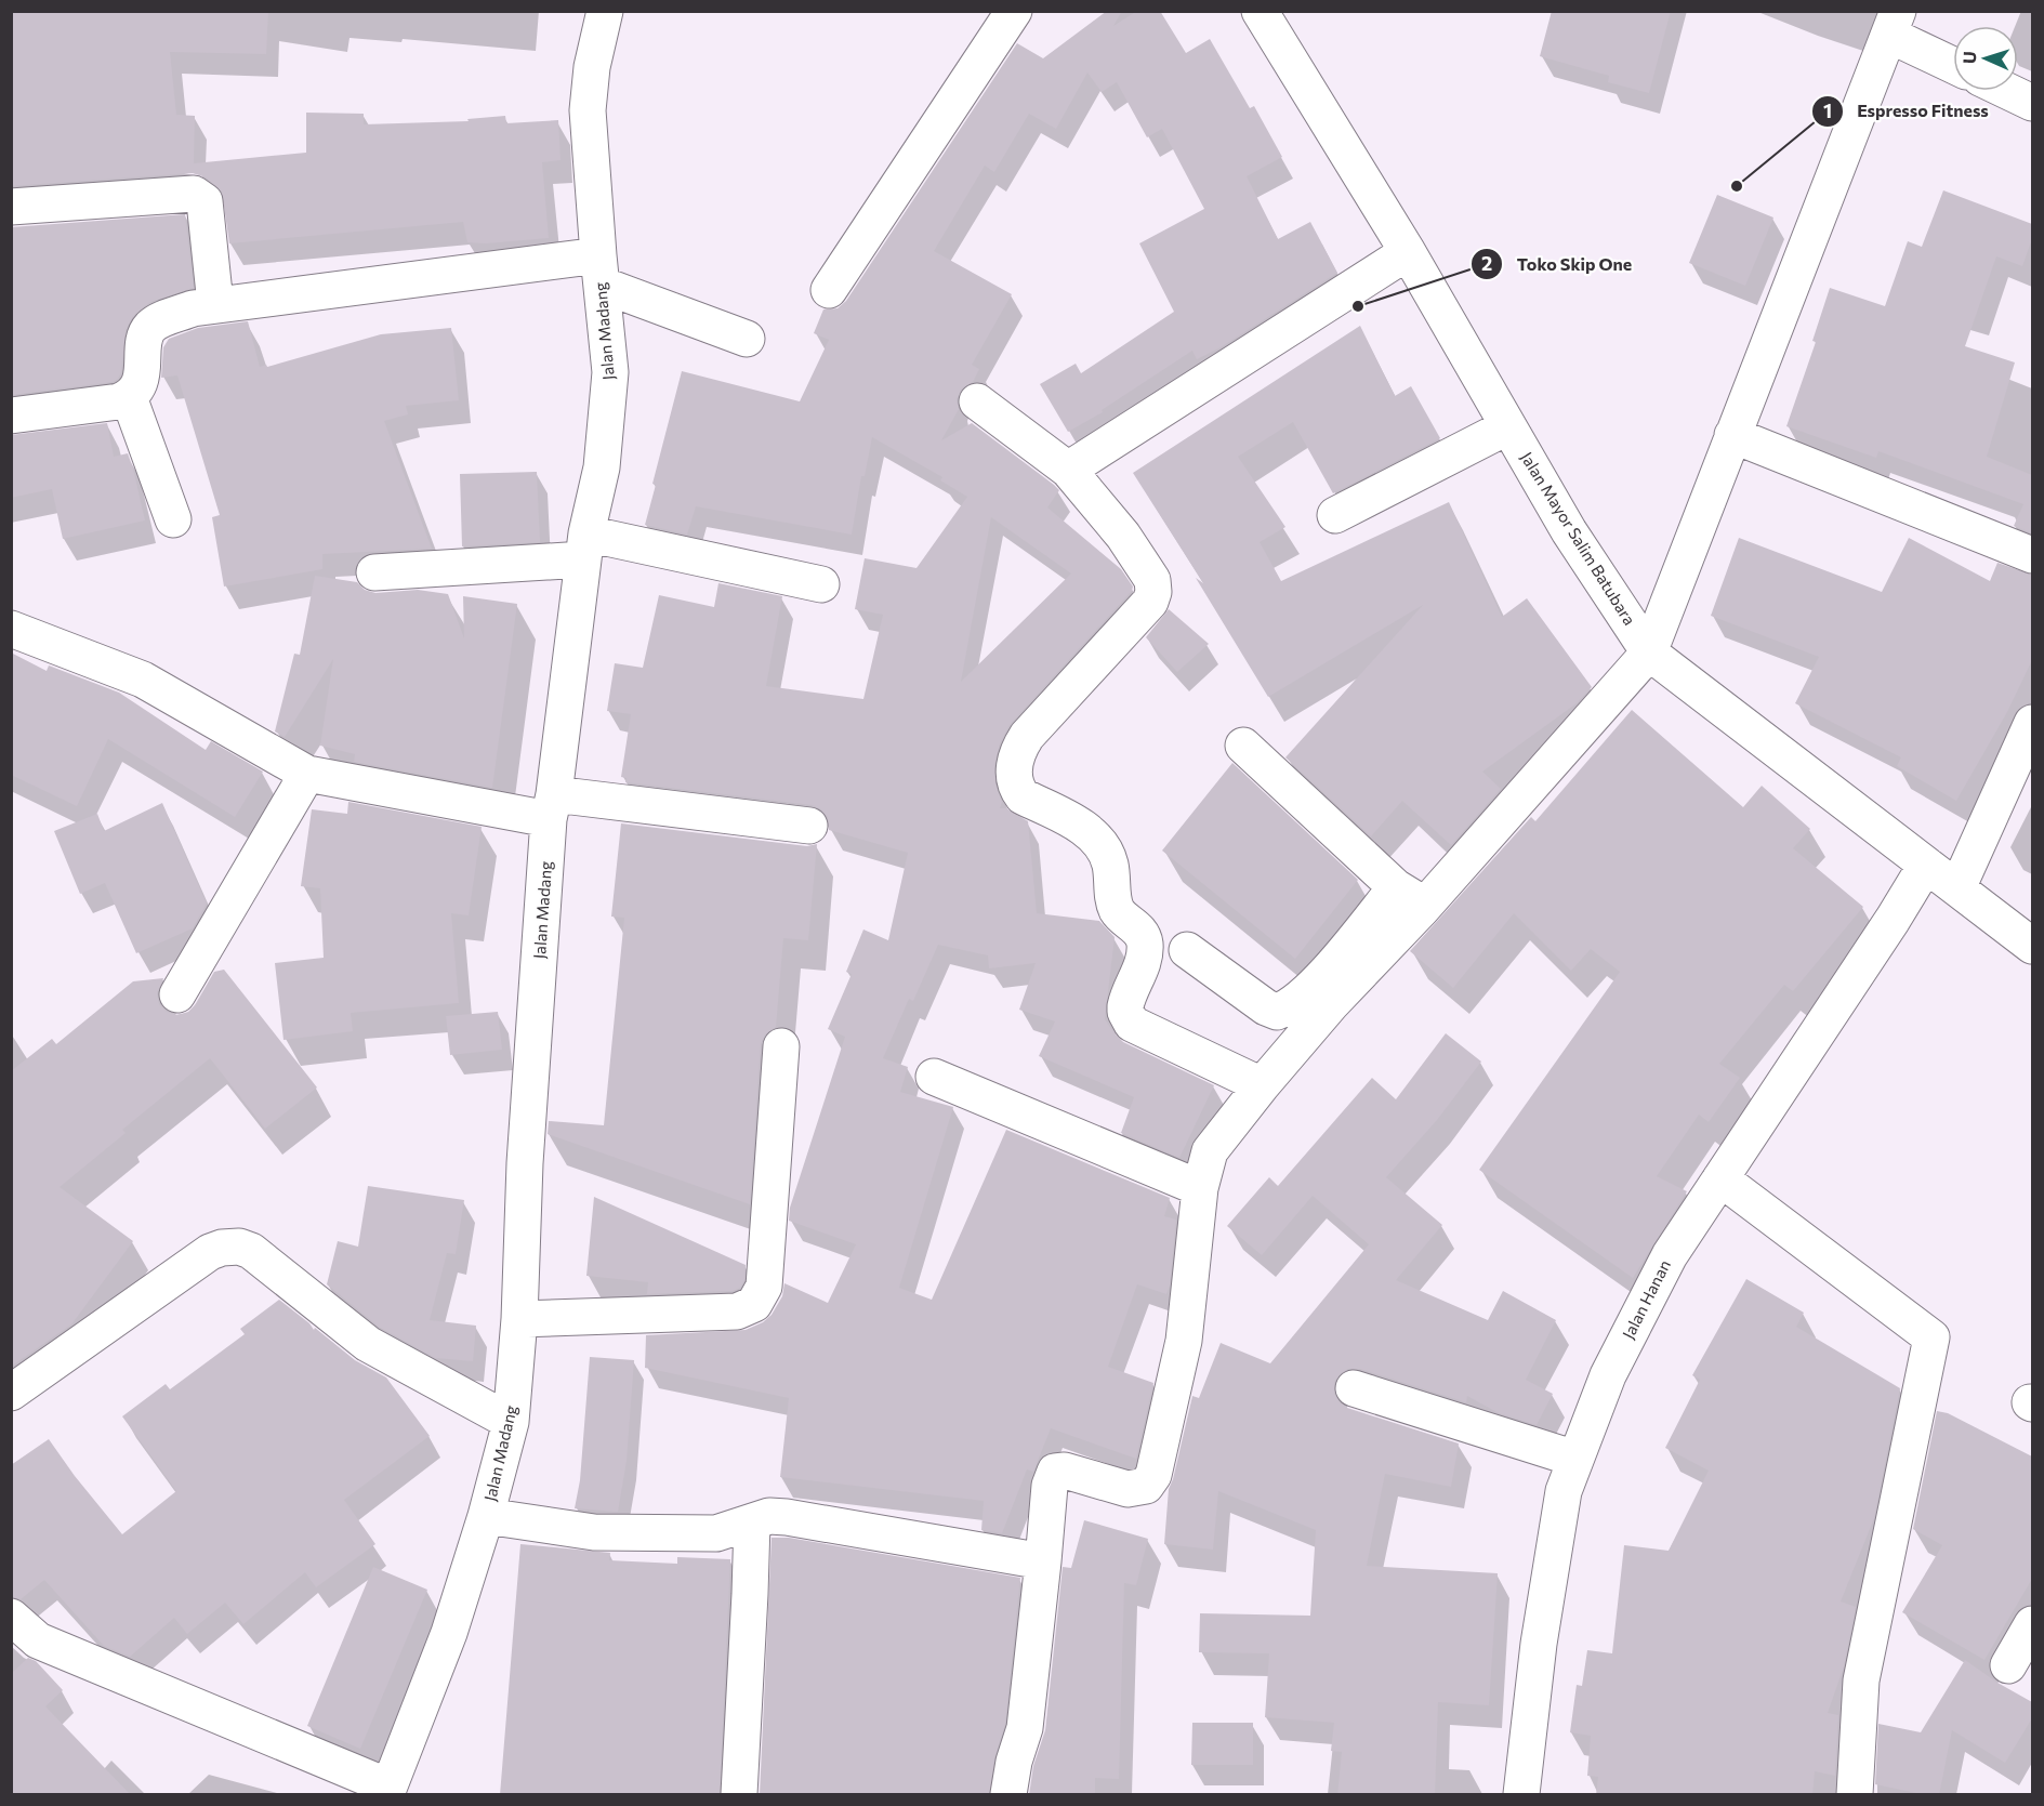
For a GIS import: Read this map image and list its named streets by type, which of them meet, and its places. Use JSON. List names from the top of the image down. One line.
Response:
{"streets":{"street":["Jalan Madang","Jalan Mayor Salim Batubara","Jalan Hanan"]},"crossings":[["Jalan Mayor Salim Batubara","Jalan Hanan"]],"places":["Espresso Fitness","Toko Skip One"],"north":"left"}
